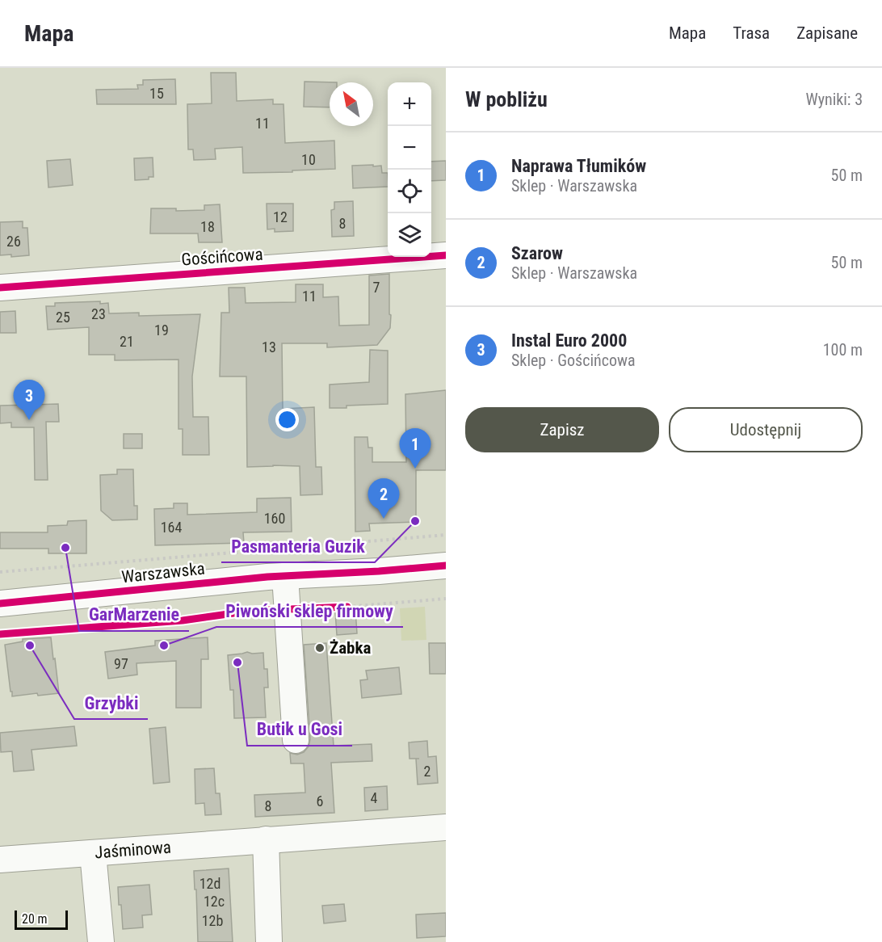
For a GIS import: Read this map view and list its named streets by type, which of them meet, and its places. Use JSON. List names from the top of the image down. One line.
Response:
{"streets":{"street":["Gościńcowa","Warszawska","Jaśminowa"]},"places":["Pasmanteria Guzik","GarMarzenie","Grzybki","Piwoński sklep firmowy","Żabka","Butik u Gosi"],"house_numbers":["15","11","10","12","8","18","26","7","11","23","25","19","21","13","160","164","97","2","4","6","8","12d","12c","12b"],"scale_bar":"20 m","north":"top left","page":{"header":"Mapa","nav":["Mapa","Trasa","Zapisane"],"heading":["W pobliżu","Wyniki: 3"],"map_buttons":["+","−"],"list":[{"mark":"1","name":"Naprawa Tłumików","note":"Sklep · Warszawska","value":"50 m"},{"mark":"2","name":"Szarow","note":"Sklep · Warszawska","value":"50 m"},{"mark":"3","name":"Instal Euro 2000","note":"Sklep · Gościńcowa","value":"100 m"}],"pins":["3","1","2"],"buttons":["Zapisz","Udostępnij"],"scale":"20 m"}}
